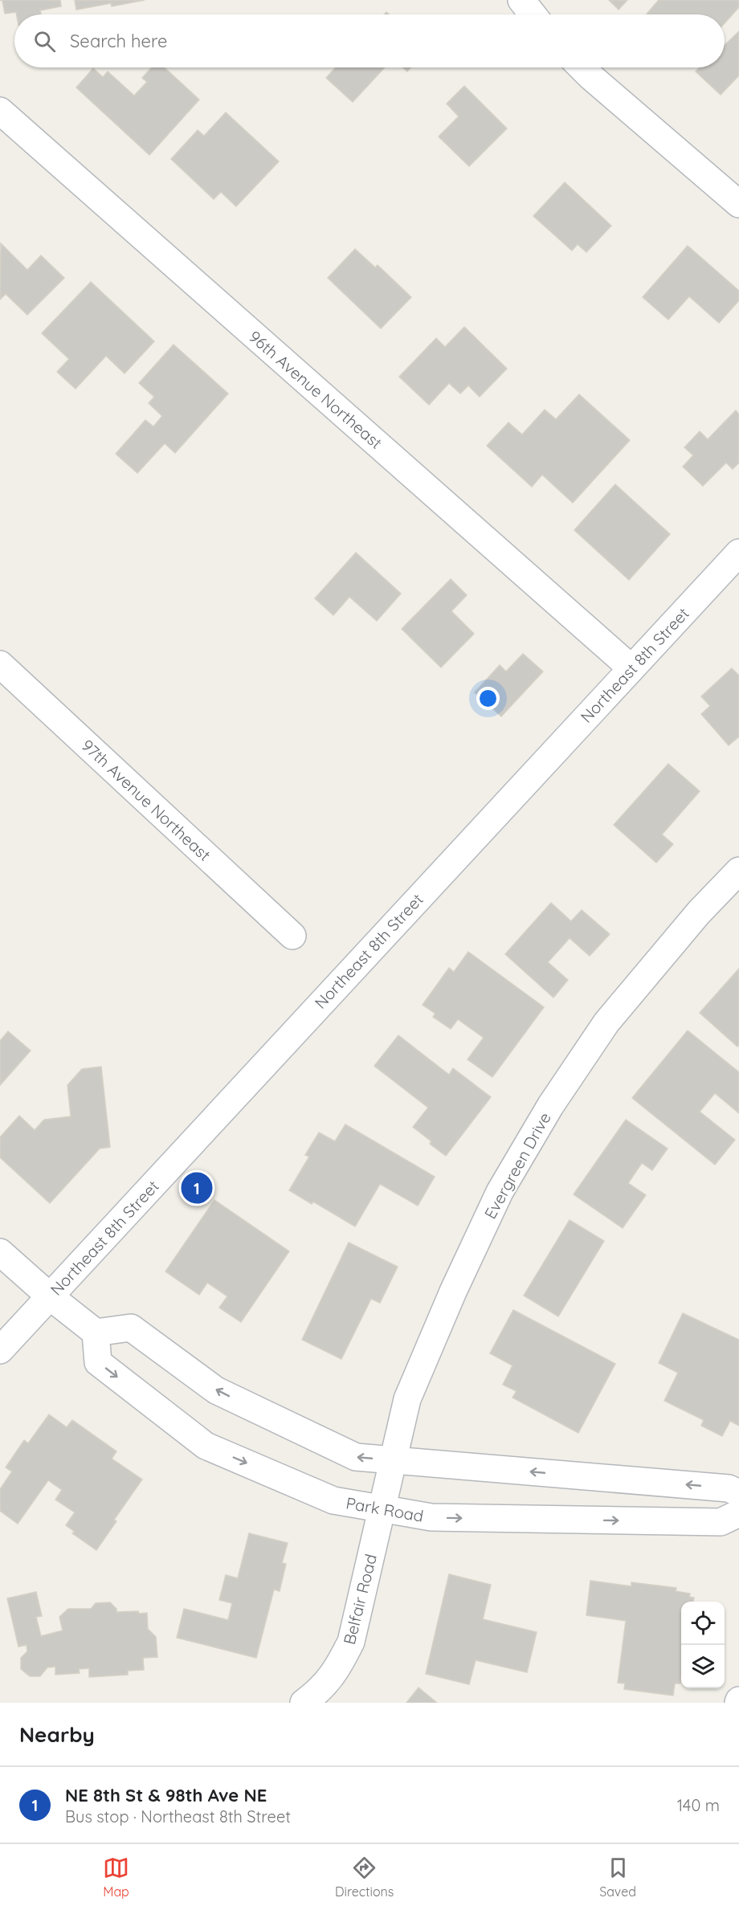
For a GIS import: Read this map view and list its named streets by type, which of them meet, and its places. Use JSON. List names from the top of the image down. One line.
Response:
{"streets":{"street":["96th Avenue Northeast","Northeast 8th Street","97th Avenue Northeast","Evergreen Drive","Park Road","Belfair Road"]},"crossings":[["96th Avenue Northeast","Northeast 8th Street"],["Evergreen Drive","Park Road"],["Evergreen Drive","Belfair Road"],["Park Road","Belfair Road"]],"page":{"search":"Search here","pins":"1","heading":"Nearby","list":[{"mark":"1","name":"NE 8th St & 98th Ave NE","note":"Bus stop · Northeast 8th Street","value":"140 m"}],"nav":["Map","Directions","Saved"]}}
